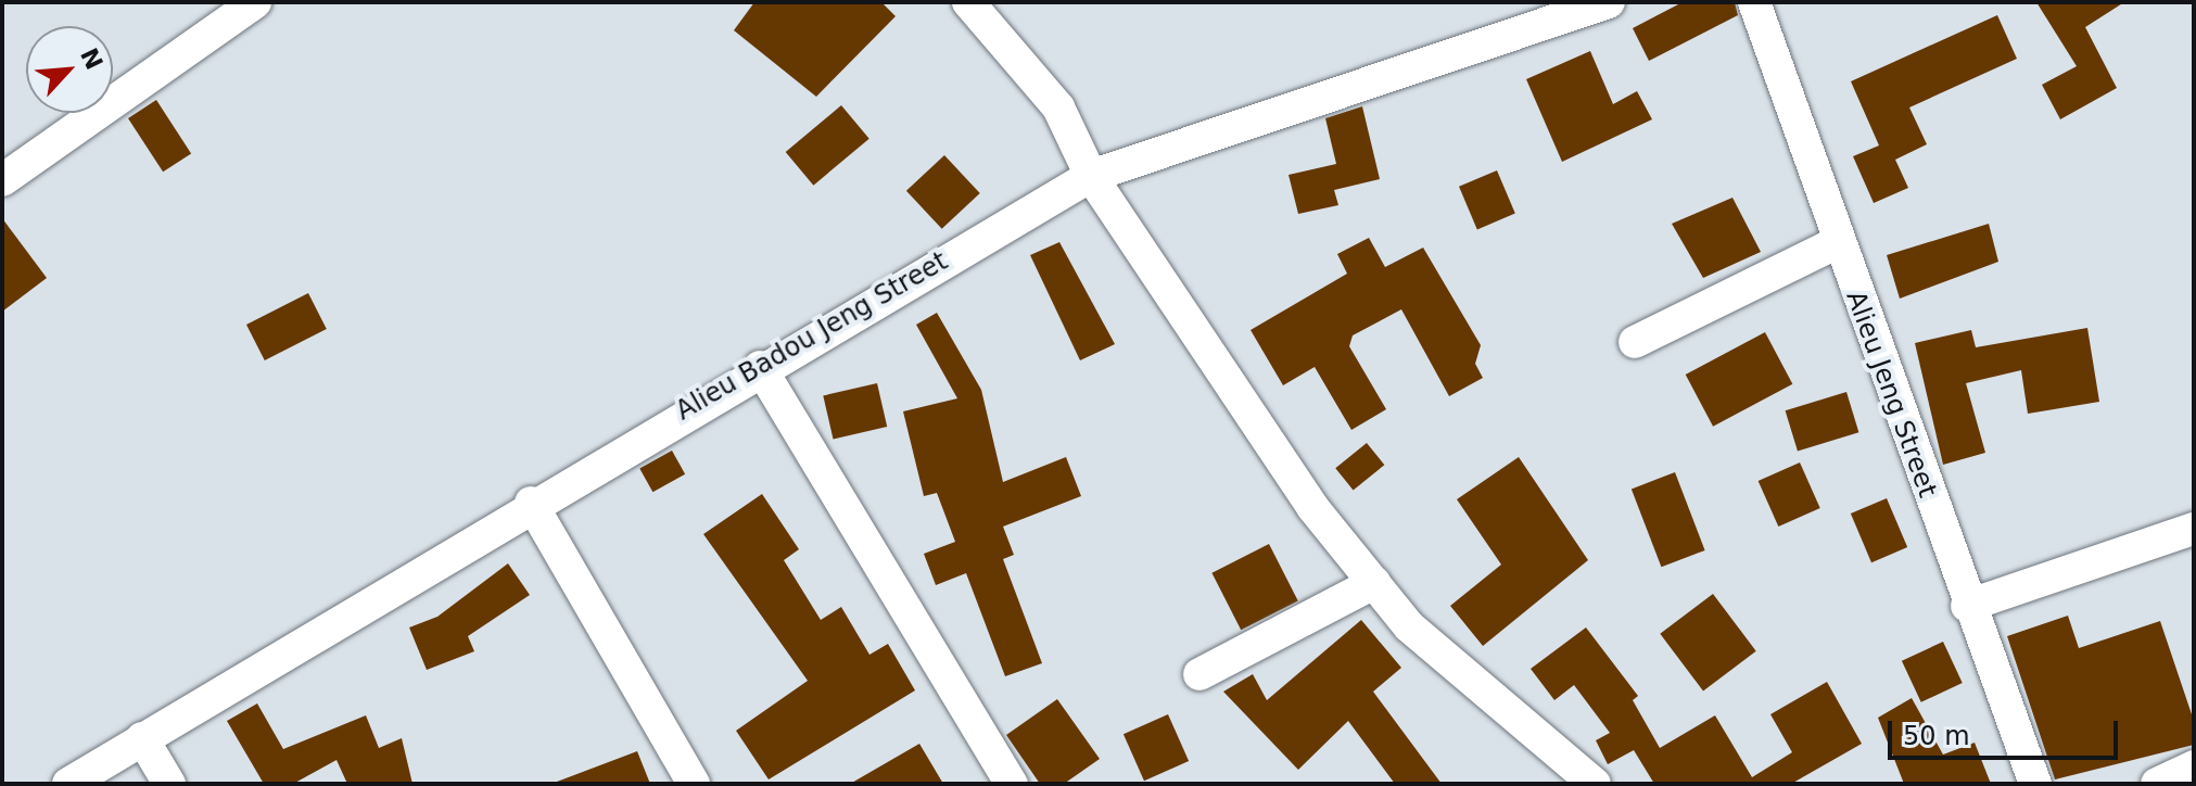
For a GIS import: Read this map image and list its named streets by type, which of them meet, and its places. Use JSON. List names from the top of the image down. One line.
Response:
{"streets":{"street":["Alieu Badou Jeng Street","Alieu Jeng Street"]},"scale_bar":"50 m","north":"top right"}
